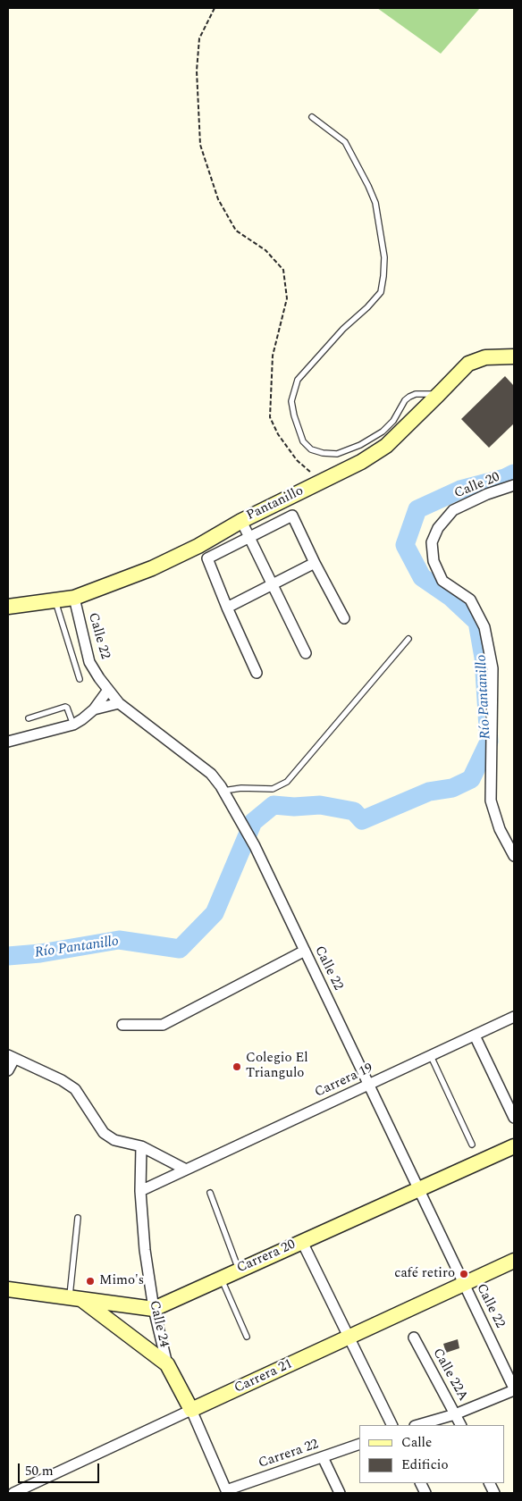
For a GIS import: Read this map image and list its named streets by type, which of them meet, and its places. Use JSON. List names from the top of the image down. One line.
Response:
{"streets":{"main road":["Pantanillo","Carrera 20","Calle 24","Carrera 21"],"street":["Calle 20","Calle 22","Carrera 19","Calle 22A","Carrera 22"]},"crossings":[["Pantanillo","Calle 22"],["Calle 22","Carrera 19"],["Calle 22","Carrera 20"],["Calle 22","Carrera 21"],["Carrera 19","Calle 24"],["Carrera 20","Calle 24"],["Calle 24","Carrera 21"],["Calle 24","Carrera 22"]],"water":["Río Pantanillo"],"places":["Colegio El Triangulo","café retiro","Mimo's"],"legend":["Calle","Edificio"],"scale_bar":"50 m"}
